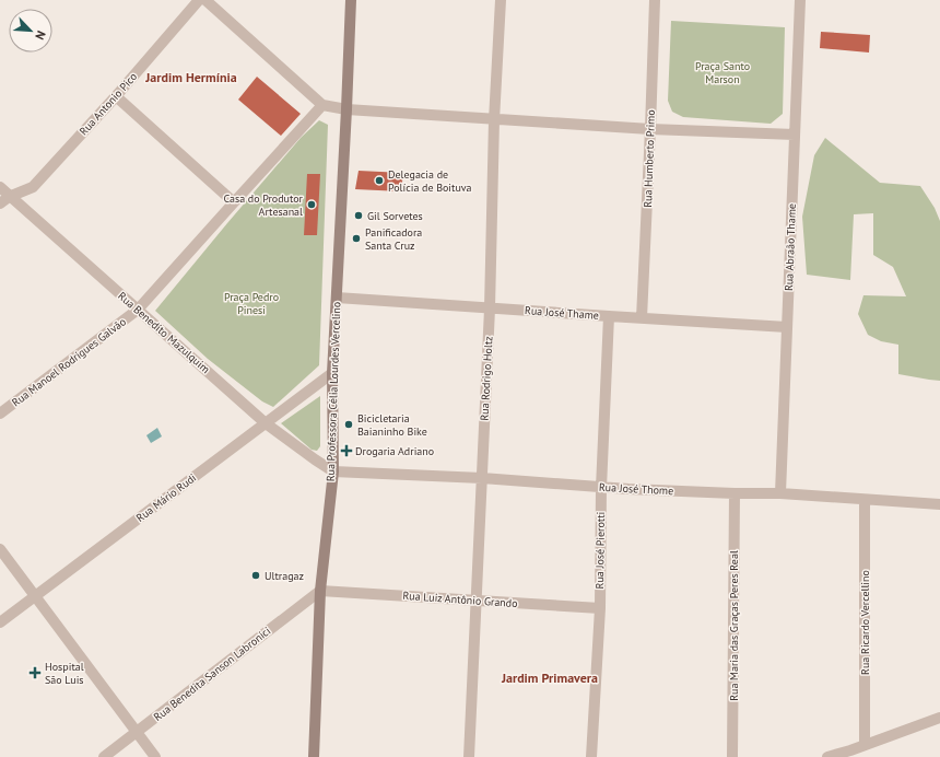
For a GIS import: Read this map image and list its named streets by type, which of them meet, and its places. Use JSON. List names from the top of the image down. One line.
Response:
{"streets":{"main road":["Rua Professora Célia Lourdes Vercelino"],"street":["Rua Antonio Pico","Rua Humberto Primo","Rua Abraão Thame","Rua José Thame","Rua Benedito Mazulquim","Rua Manoel Rodrigues Galvão","Rua Rodrigo Holtz","Rua José Thome","Rua Mário Rudi","Rua José Pierotti","Rua Luiz Antônio Grando","Rua Ricardo Vercellino","Rua Maria das Graças Peres Real","Rua Benedita Sanson Labronici"]},"crossings":[["Rua Antonio Pico","Rua Benedito Mazulquim"],["Rua Humberto Primo","Rua José Thame"],["Rua Abraão Thame","Rua José Thame"],["Rua Abraão Thame","Rua José Thome"],["Rua José Thame","Rua Rodrigo Holtz"],["Rua José Thame","Rua Professora Célia Lourdes Vercelino"],["Rua José Thame","Rua José Pierotti"],["Rua Benedito Mazulquim","Rua Manoel Rodrigues Galvão"],["Rua Benedito Mazulquim","Rua Professora Célia Lourdes Vercelino"],["Rua Benedito Mazulquim","Rua José Thome"],["Rua Benedito Mazulquim","Rua Mário Rudi"],["Rua Rodrigo Holtz","Rua José Thome"],["Rua Rodrigo Holtz","Rua Luiz Antônio Grando"],["Rua Professora Célia Lourdes Vercelino","Rua José Thome"],["Rua Professora Célia Lourdes Vercelino","Rua Mário Rudi"],["Rua Professora Célia Lourdes Vercelino","Rua Luiz Antônio Grando"],["Rua Professora Célia Lourdes Vercelino","Rua Benedita Sanson Labronici"],["Rua José Thome","Rua José Pierotti"],["Rua José Thome","Rua Ricardo Vercellino"],["Rua José Thome","Rua Maria das Graças Peres Real"],["Rua José Pierotti","Rua Luiz Antônio Grando"],["Rua Luiz Antônio Grando","Rua Benedita Sanson Labronici"]],"districts":["Jardim Hermínia","Jardim Primavera"],"parks":["Praça Santo Marson","Praça Pedro Pinesi"],"places":{"other":["Delegacia de Polícia de Boituva","Casa do Produtor Artesanal","Gil Sorvetes","Panificadora Santa Cruz","Bicicletaria Baianinho Bike","Ultragaz"],"health":["Drogaria Adriano","Hospital São Luis"]},"north":"bottom right"}
